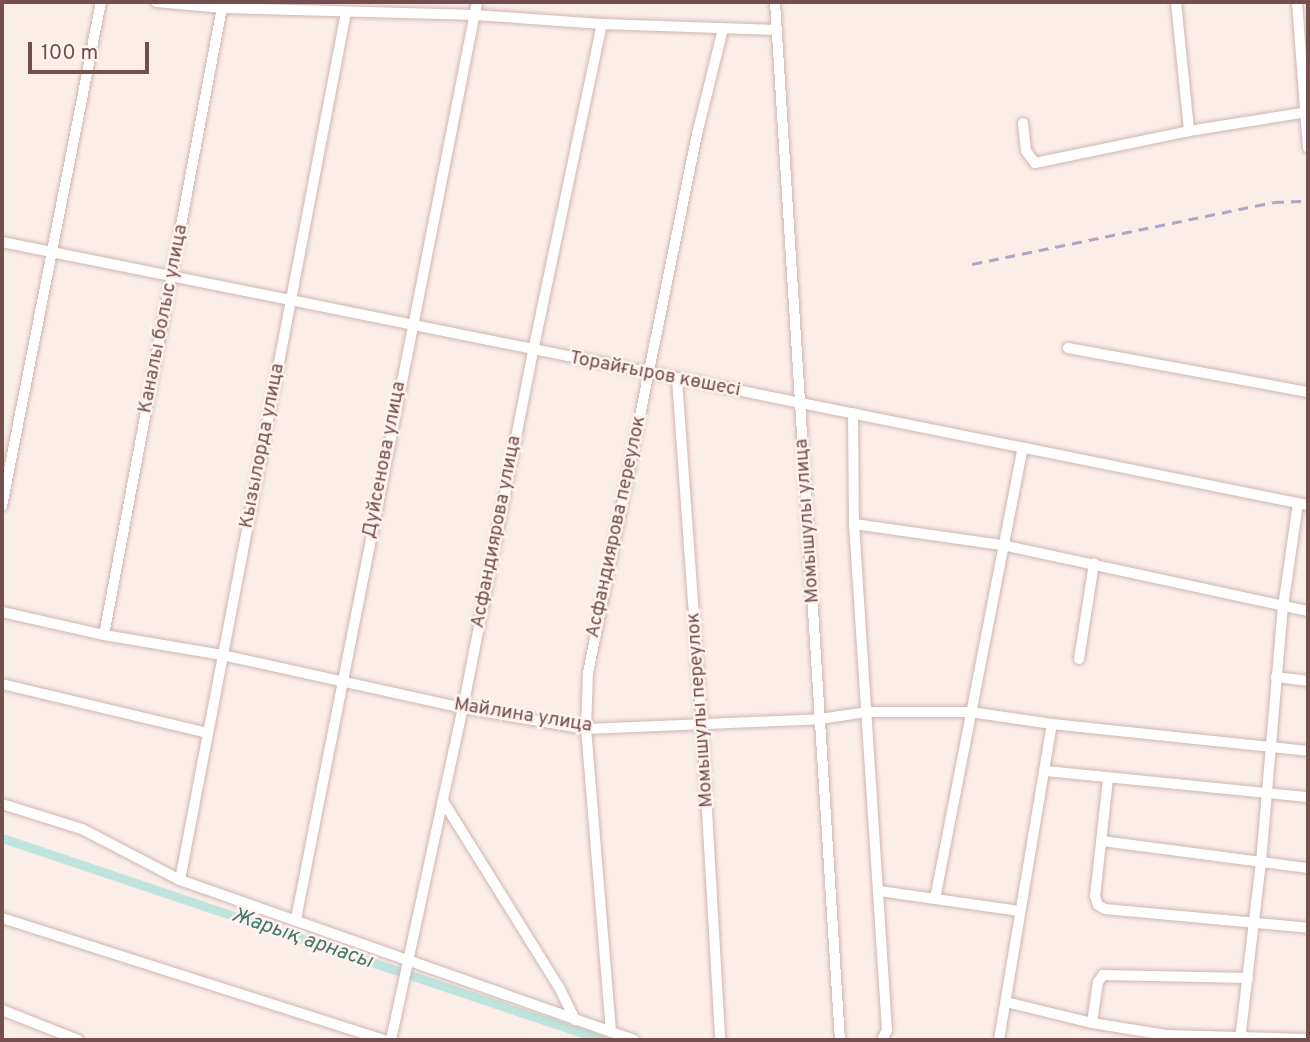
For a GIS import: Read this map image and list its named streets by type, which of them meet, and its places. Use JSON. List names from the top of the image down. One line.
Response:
{"streets":{"street":["Каналы болыс улица","Торайғыров көшесі","Кызылорда улица","Дуйсенова улица","Момышулы улица","Асфандиярова переулок","Асфандиярова улица","Момышулы переулок","Майлина улица"]},"crossings":[["Каналы болыс улица","Торайғыров көшесі"],["Каналы болыс улица","Майлина улица"],["Торайғыров көшесі","Кызылорда улица"],["Торайғыров көшесі","Дуйсенова улица"],["Торайғыров көшесі","Момышулы улица"],["Торайғыров көшесі","Асфандиярова переулок"],["Торайғыров көшесі","Асфандиярова улица"],["Торайғыров көшесі","Момышулы переулок"],["Кызылорда улица","Майлина улица"],["Дуйсенова улица","Майлина улица"],["Момышулы улица","Майлина улица"],["Асфандиярова переулок","Майлина улица"],["Асфандиярова улица","Майлина улица"],["Момышулы переулок","Майлина улица"]],"water":["Жарық арнасы"],"scale_bar":"100 m"}
